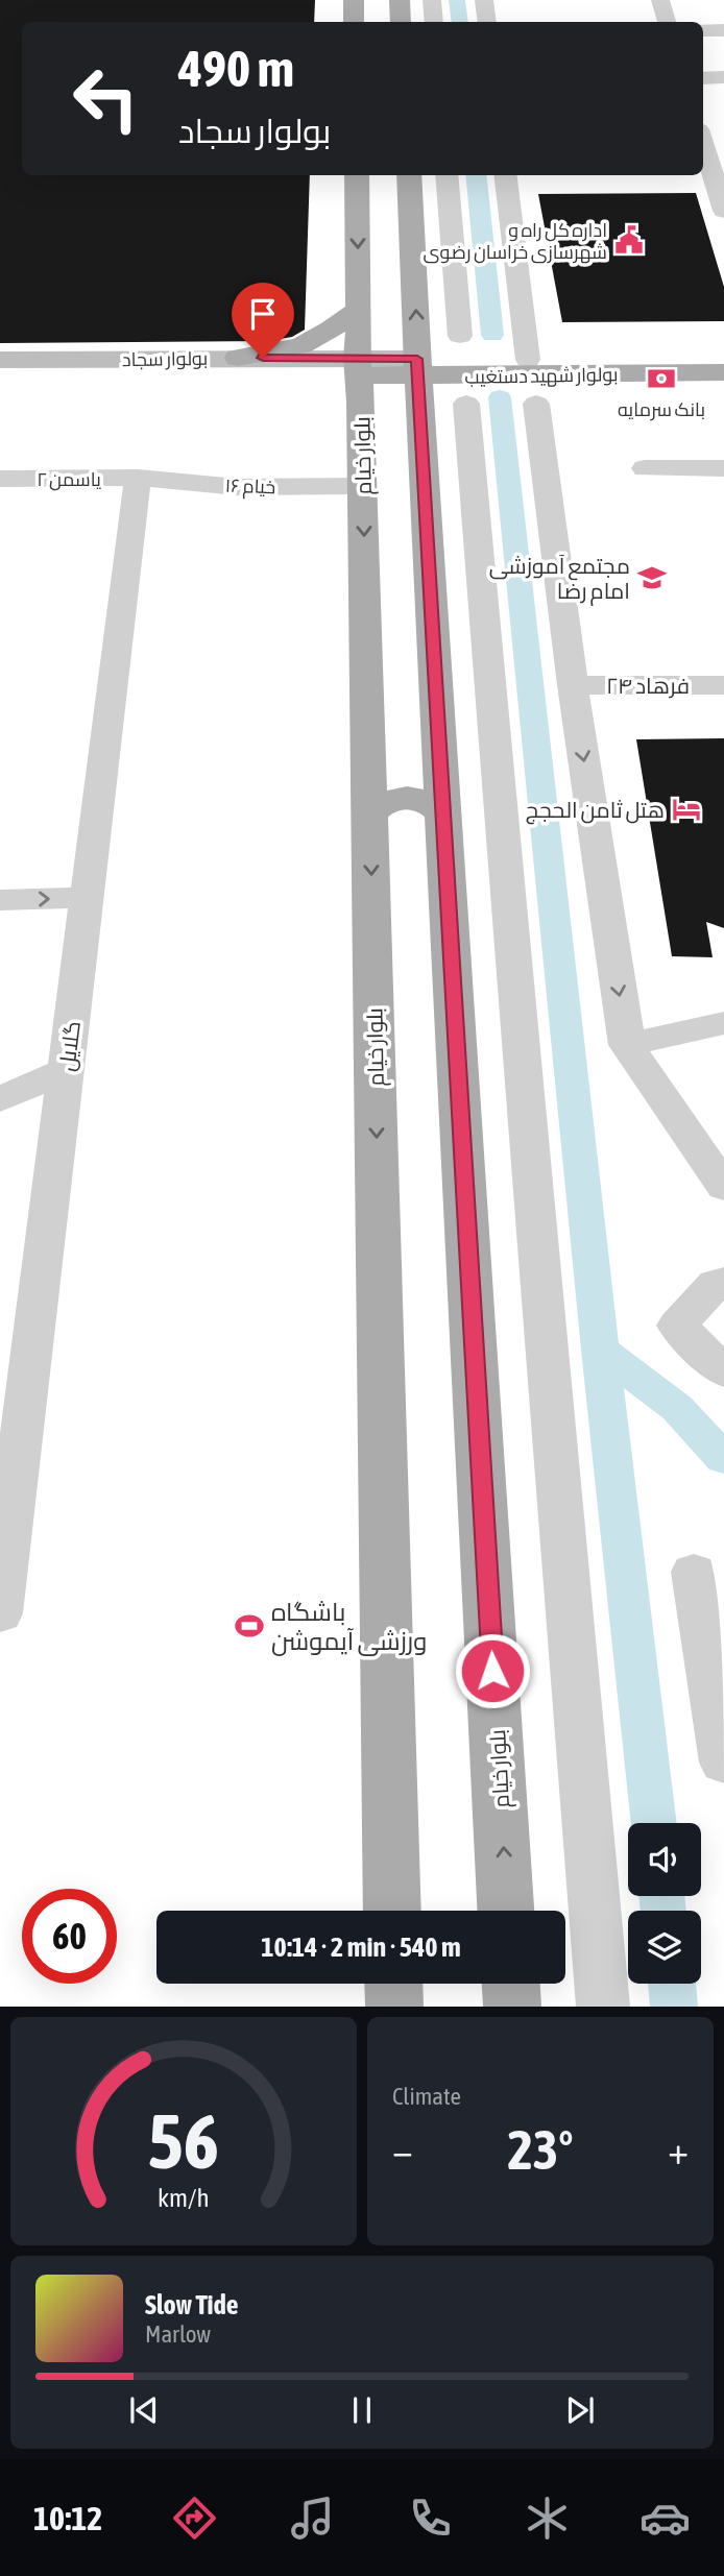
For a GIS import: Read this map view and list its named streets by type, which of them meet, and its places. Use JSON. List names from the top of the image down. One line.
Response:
{"streets":{"main road":["بولوار سجاد","بولوار شهید دستغیب","بلوار خیام"],"street":["یاسمن ۲","خیام ۱۶","فرهاد ۲۴","گلایل"]},"crossings":[["بولوار سجاد","بولوار شهید دستغیب"],["بولوار سجاد","بلوار خیام"],["بولوار شهید دستغیب","بلوار خیام"],["بلوار خیام","خیام ۱۶"],["یاسمن ۲","خیام ۱۶"],["یاسمن ۲","گلایل"],["خیام ۱۶","گلایل"]],"places":{"public building":["اداره کل راه و شهرسازی خراسان رضوی"],"bank":["بانک سرمایه"],"school or university":["مجتمع آموزشی امام رضا"],"hotel":["هتل ثامن الحجج"],"sports":["باشگاه ورزشی آیموشن"]},"page":{"turn":["490 m","بولوار سجاد"],"limit":"60","trip":"10:14 · 2 min · 540 m","tile":"Climate","heat":["−","23°","+"],"song":["Slow Tide","Marlow"],"tabs":"10:12","gauge":["56","km/h"]}}
